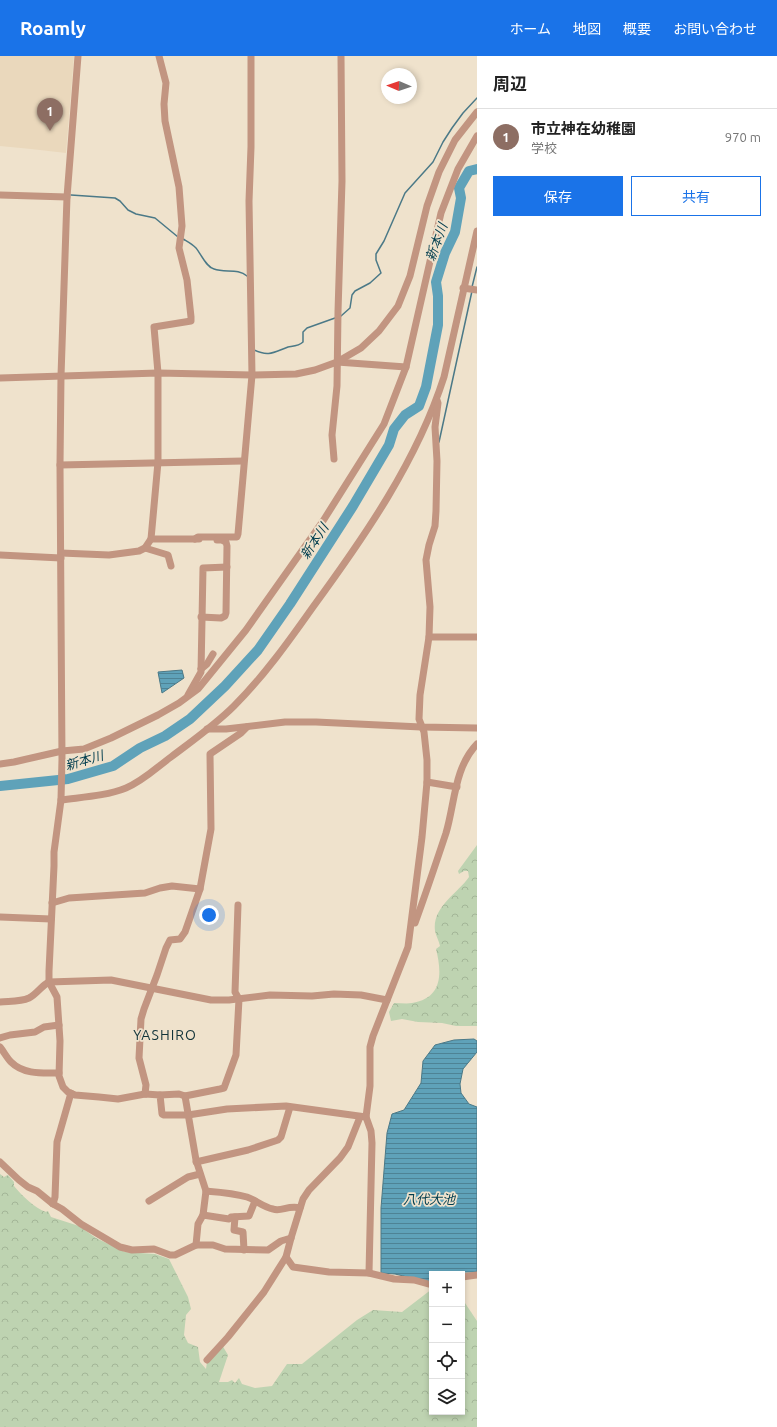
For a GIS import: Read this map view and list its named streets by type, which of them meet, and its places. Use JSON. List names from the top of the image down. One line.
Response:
{"districts":["YASHIRO"],"water":["新本川","八代大池"],"north":"left","page":{"header":"Roamly","nav":["ホーム","地図","概要","お問い合わせ"],"heading":"周辺","pins":"1","list":[{"mark":"1","name":"市立神在幼稚園","note":"学校","value":"970 m"}],"buttons":["保存","共有"],"map_buttons":["+","−"]}}
